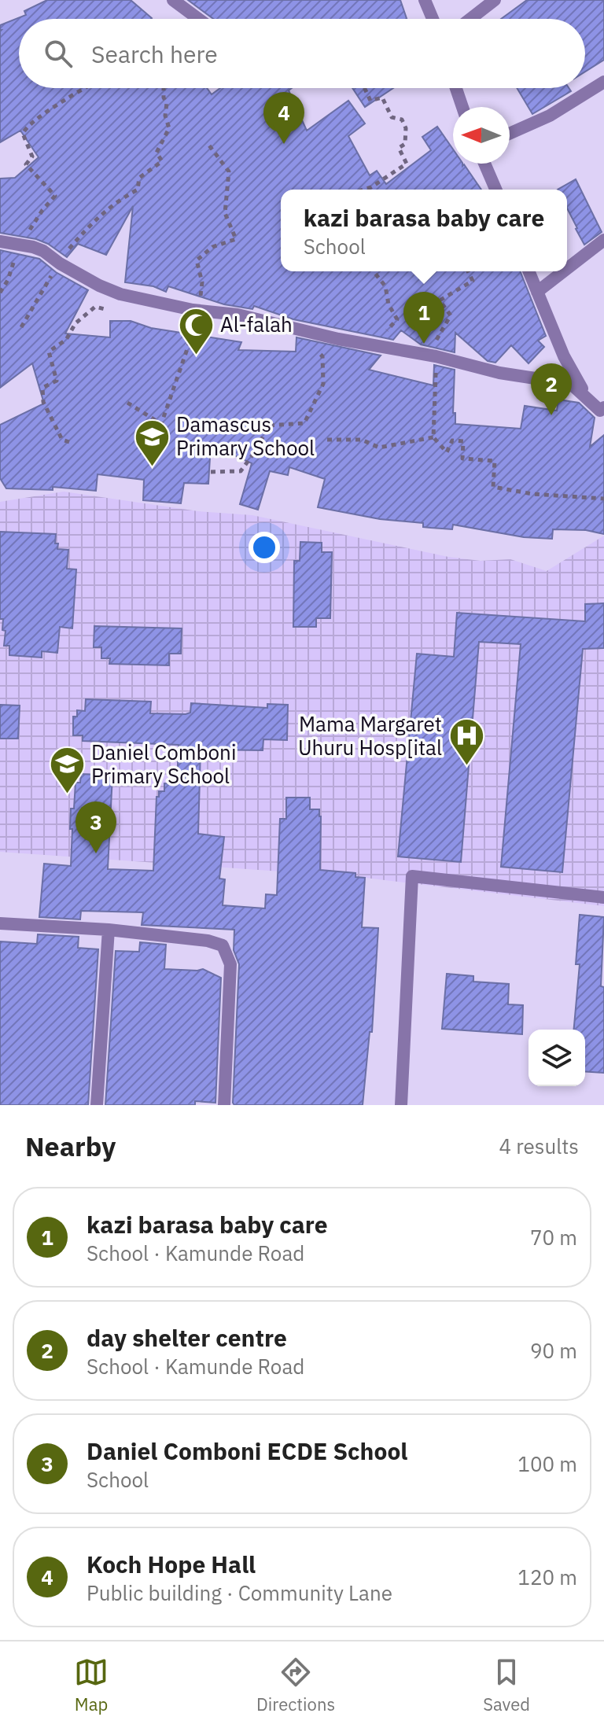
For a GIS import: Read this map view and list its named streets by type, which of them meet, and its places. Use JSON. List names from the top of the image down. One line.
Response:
{"places":{"mosque":["Al-falah"],"school or university":["Damascus Primary School","Daniel Comboni Primary School"],"hospital":["Mama Margaret Uhuru Hosp[ital"]},"north":"left","page":{"search":"Search here","pins":["4","1","2","3"],"popup":["kazi barasa baby care","School"],"heading":["Nearby","4 results"],"list":[{"mark":"1","name":"kazi barasa baby care","note":"School · Kamunde Road","value":"70 m"},{"mark":"2","name":"day shelter centre","note":"School · Kamunde Road","value":"90 m"},{"mark":"3","name":"Daniel Comboni ECDE School","note":"School","value":"100 m"},{"mark":"4","name":"Koch Hope Hall","note":"Public building · Community Lane","value":"120 m"}],"nav":["Map","Directions","Saved"]}}
